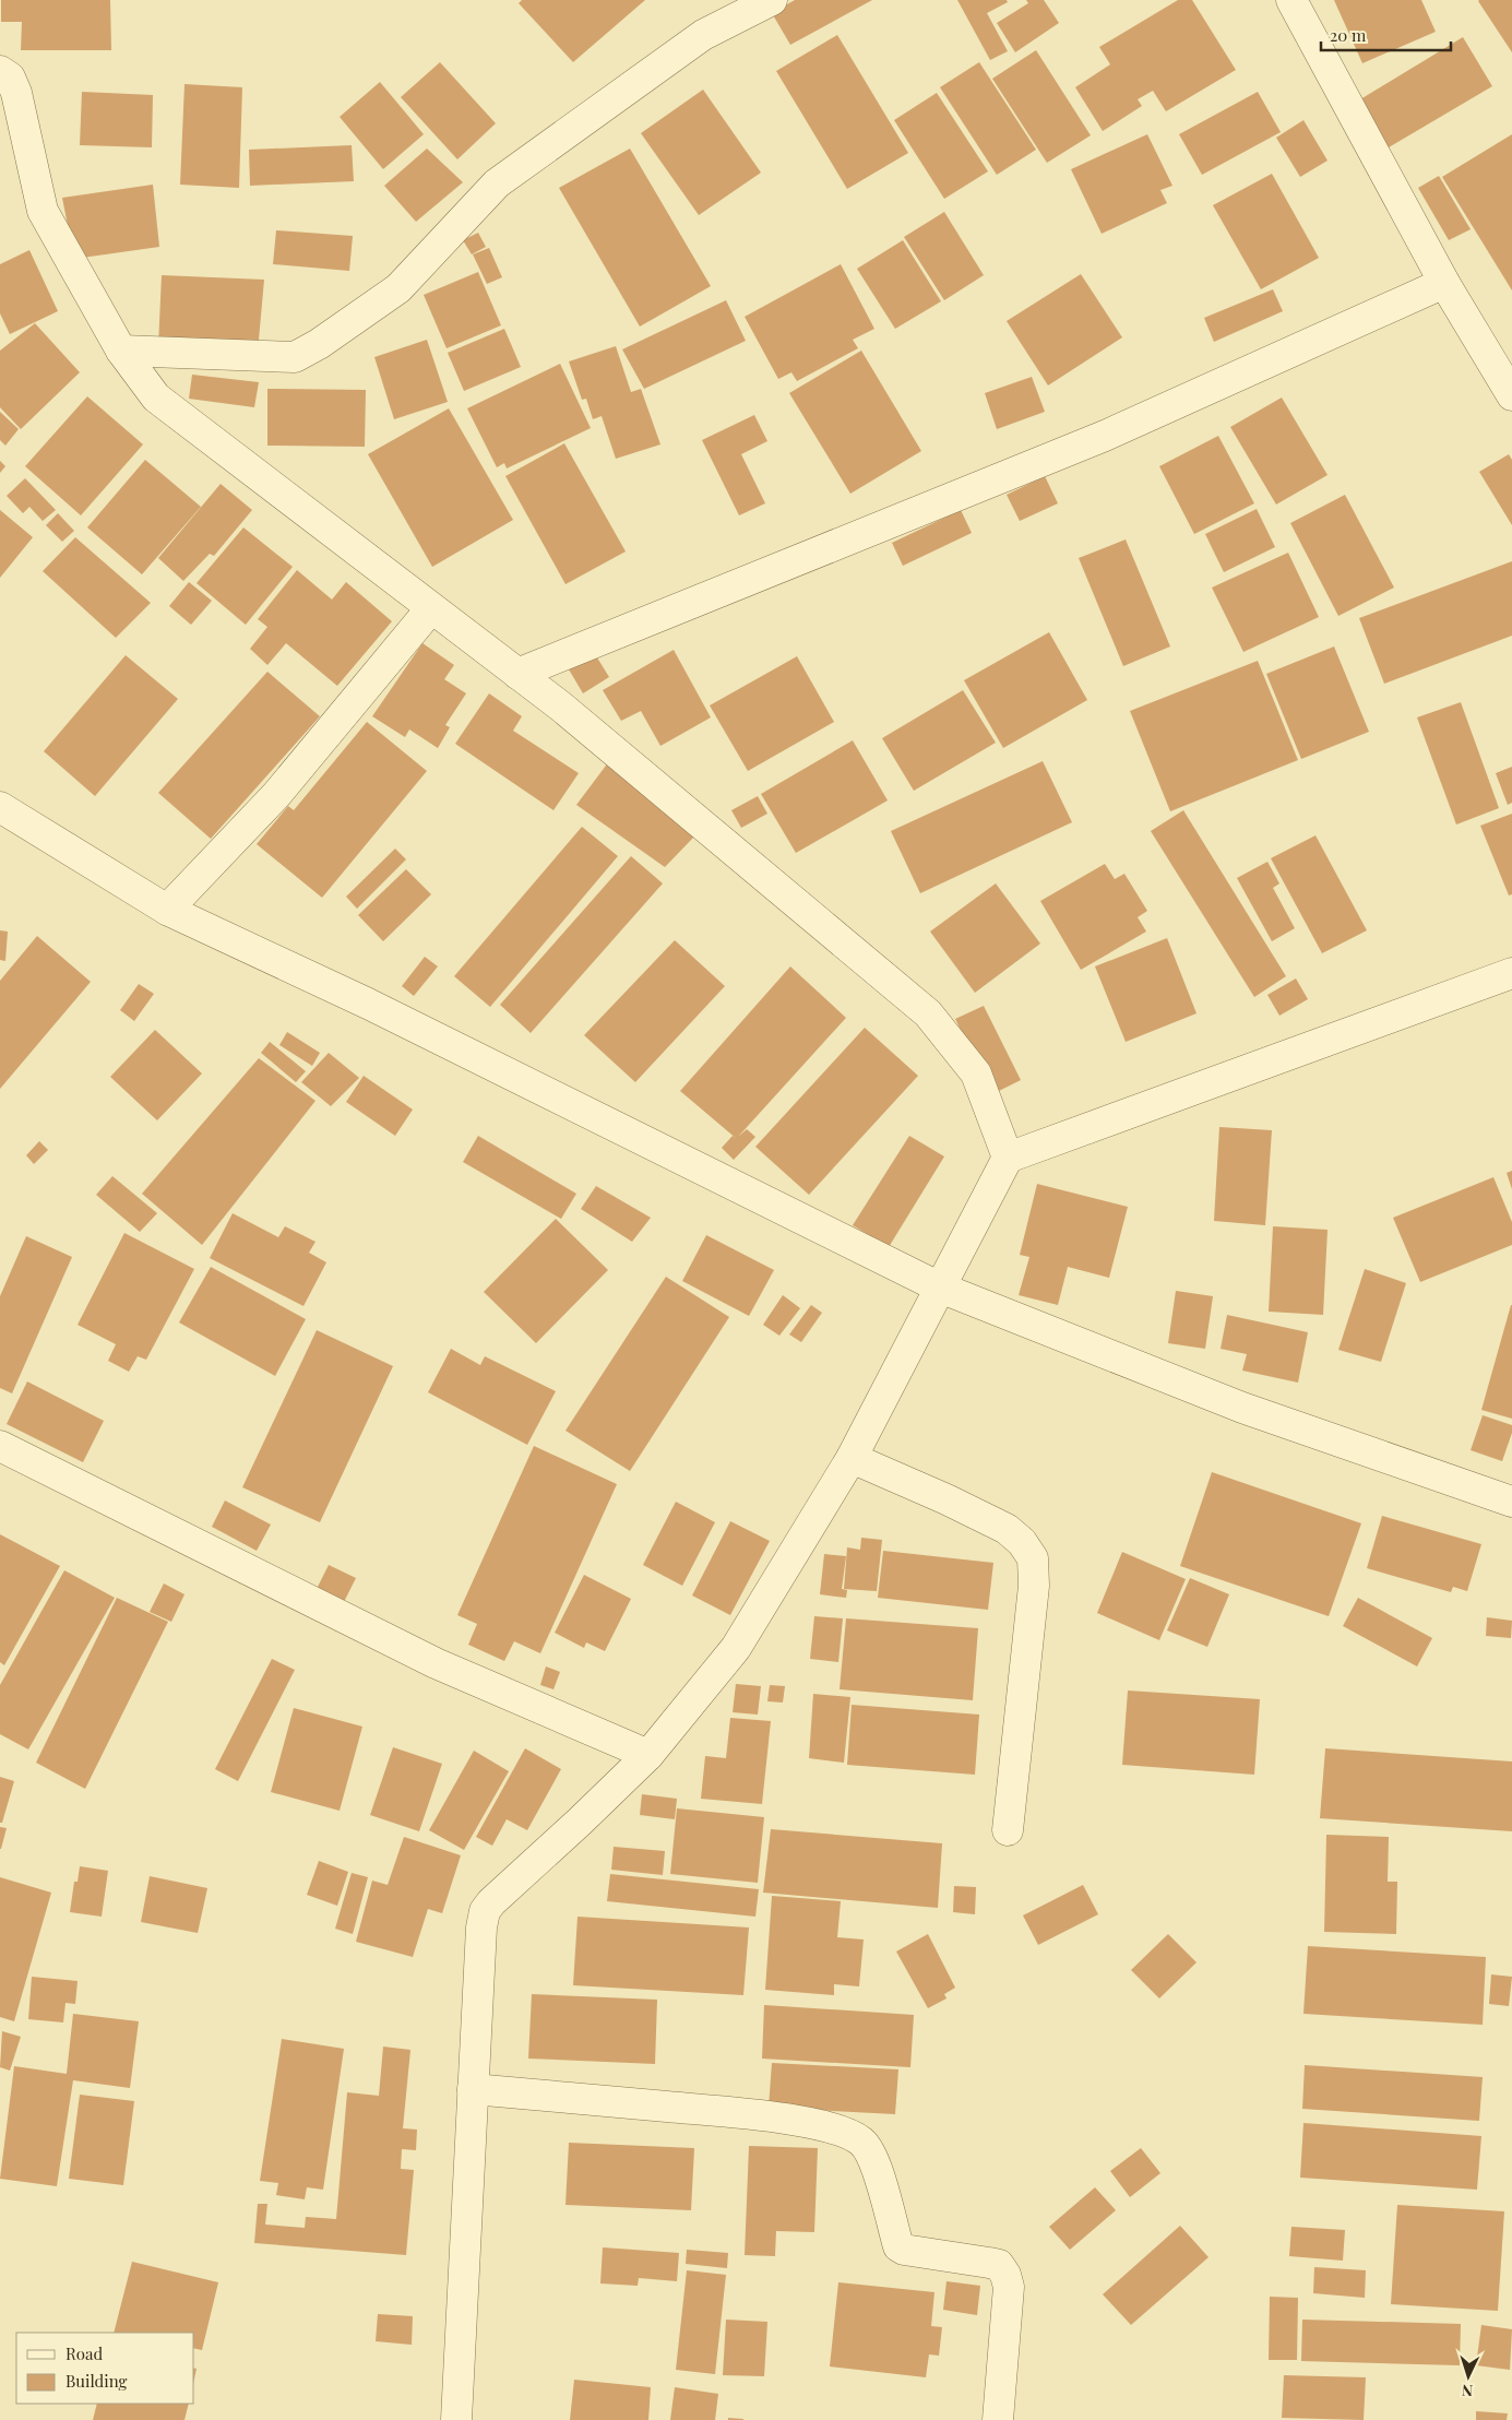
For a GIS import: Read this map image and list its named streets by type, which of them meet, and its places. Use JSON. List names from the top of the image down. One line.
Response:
{"legend":["Road","Building"],"scale_bar":"20 m","north":"bottom"}
